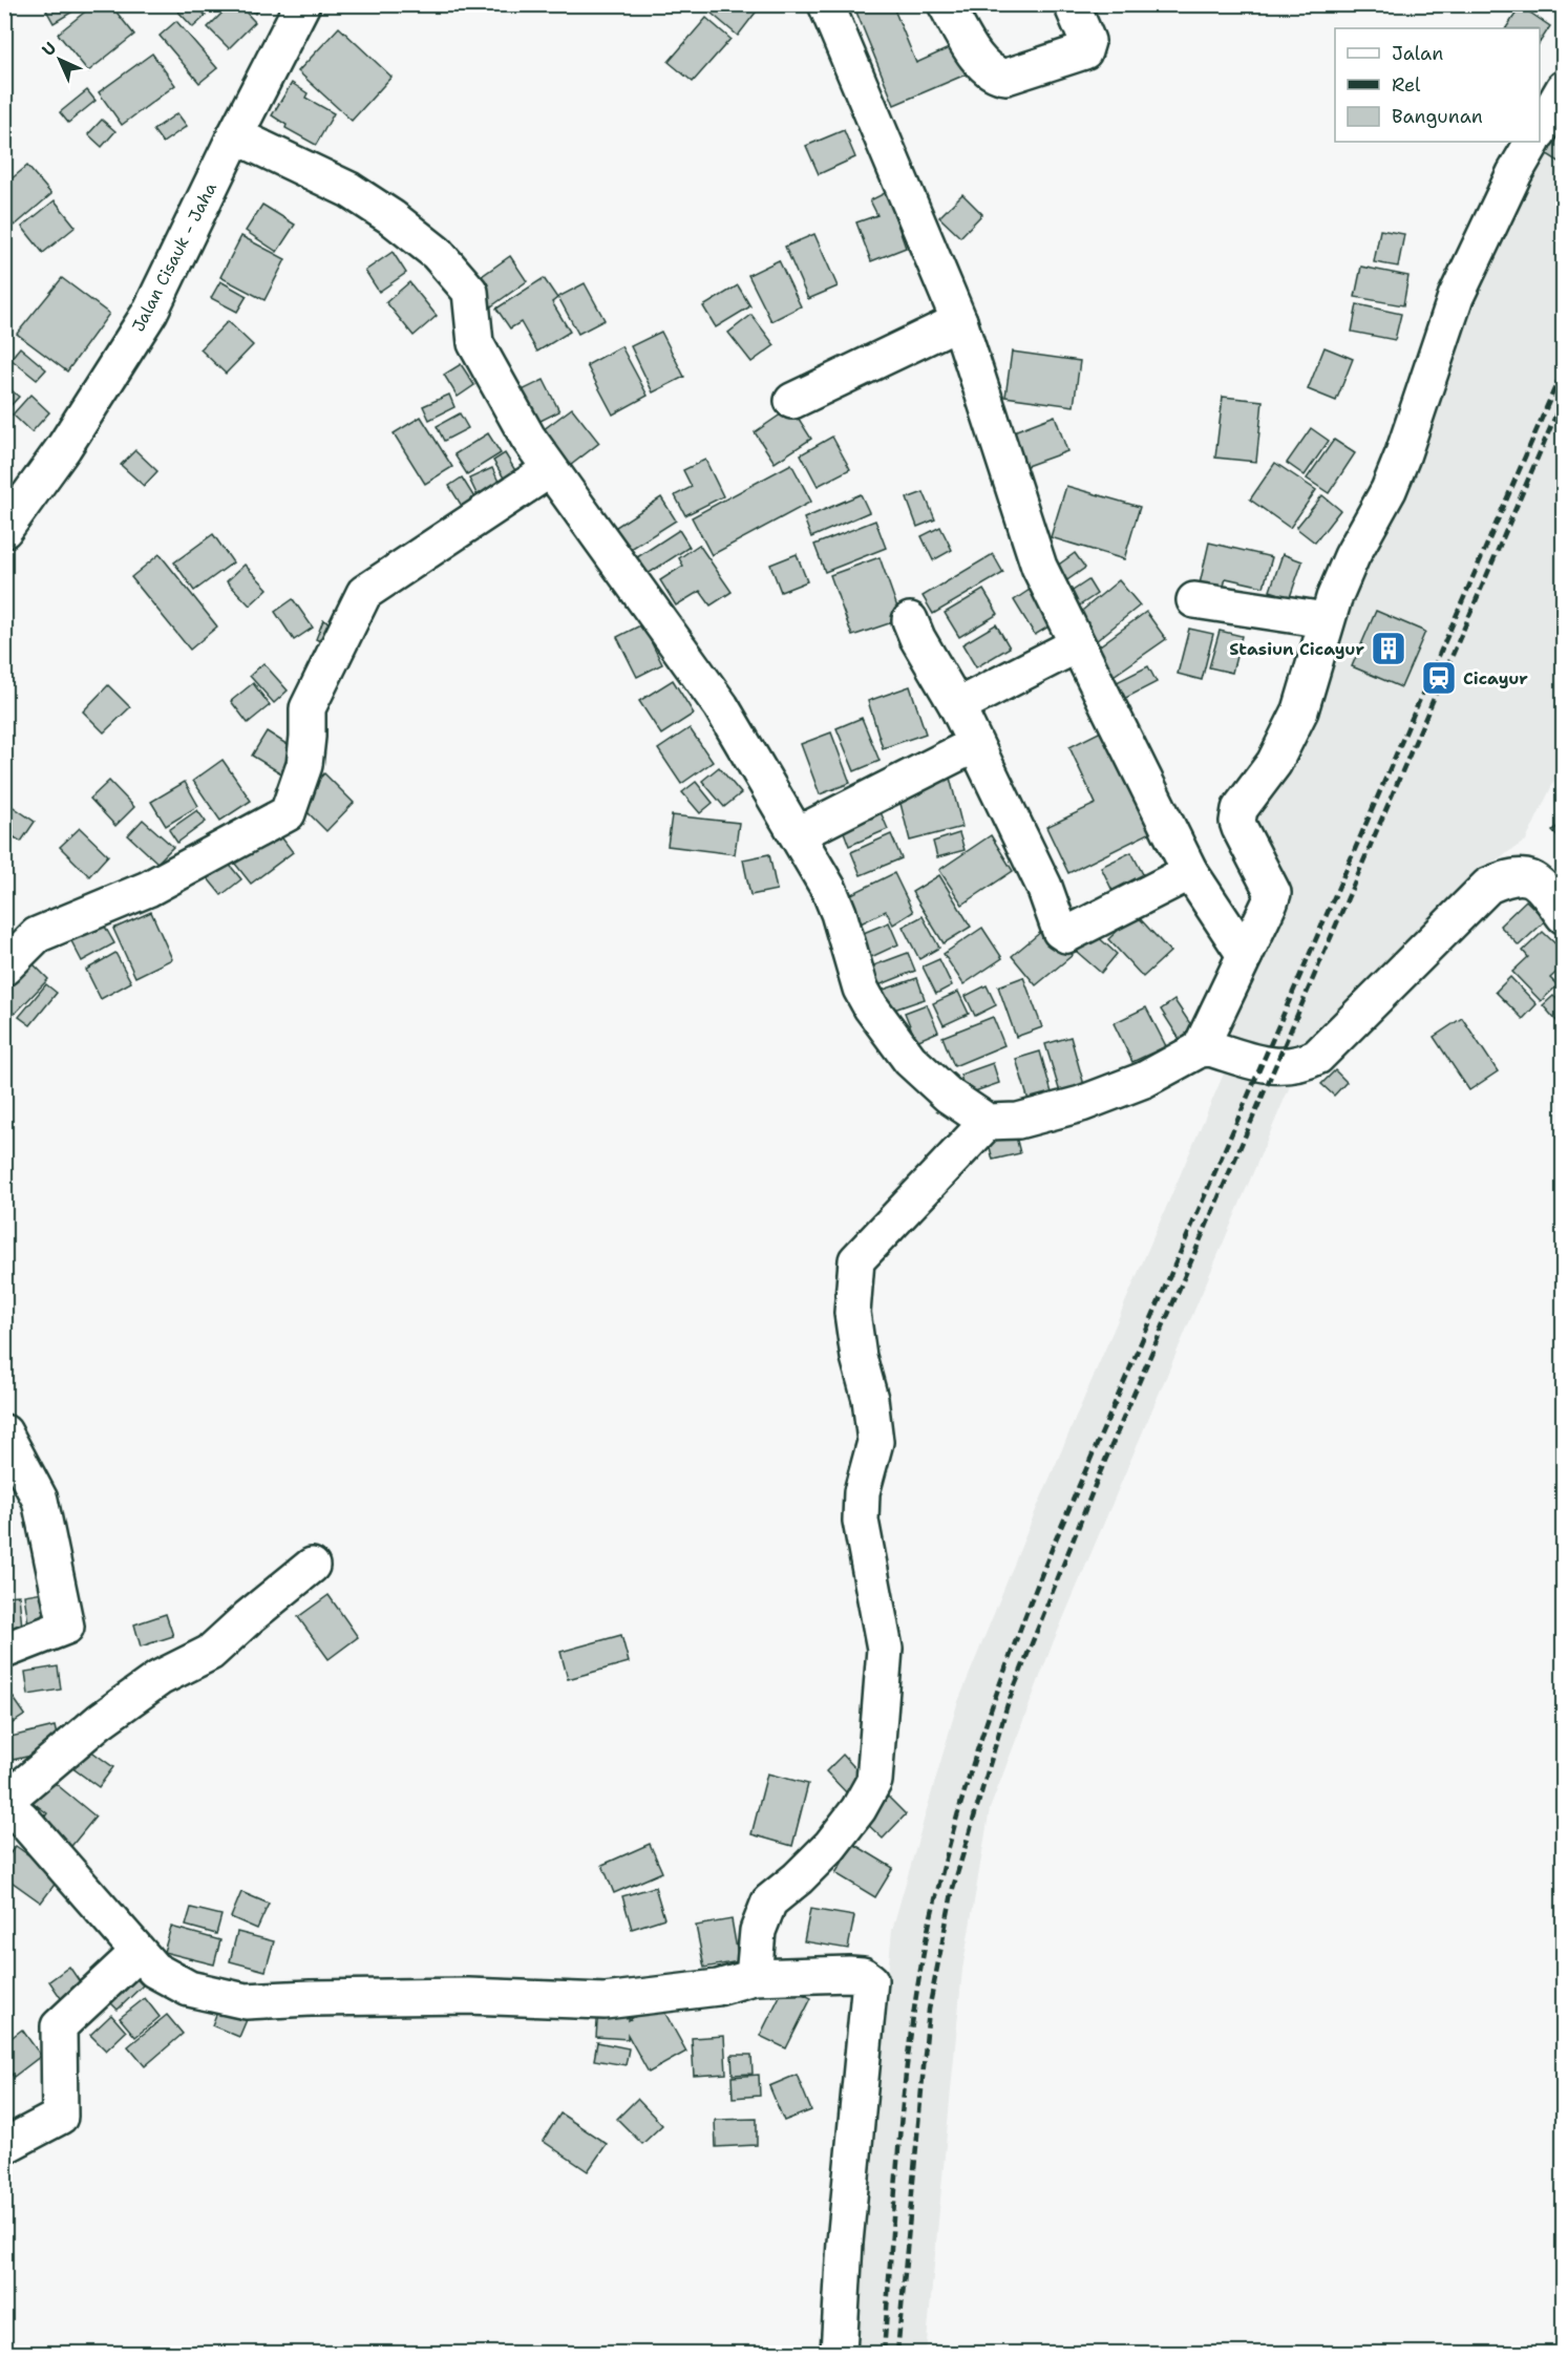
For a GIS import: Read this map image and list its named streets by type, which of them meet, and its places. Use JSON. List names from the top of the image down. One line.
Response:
{"streets":{"street":["Jalan Cisauk - Jaha"]},"places":{"building":["Stasiun Cicayur"],"station":["Cicayur"]},"legend":["Jalan","Rel","Bangunan"],"north":"top left"}
